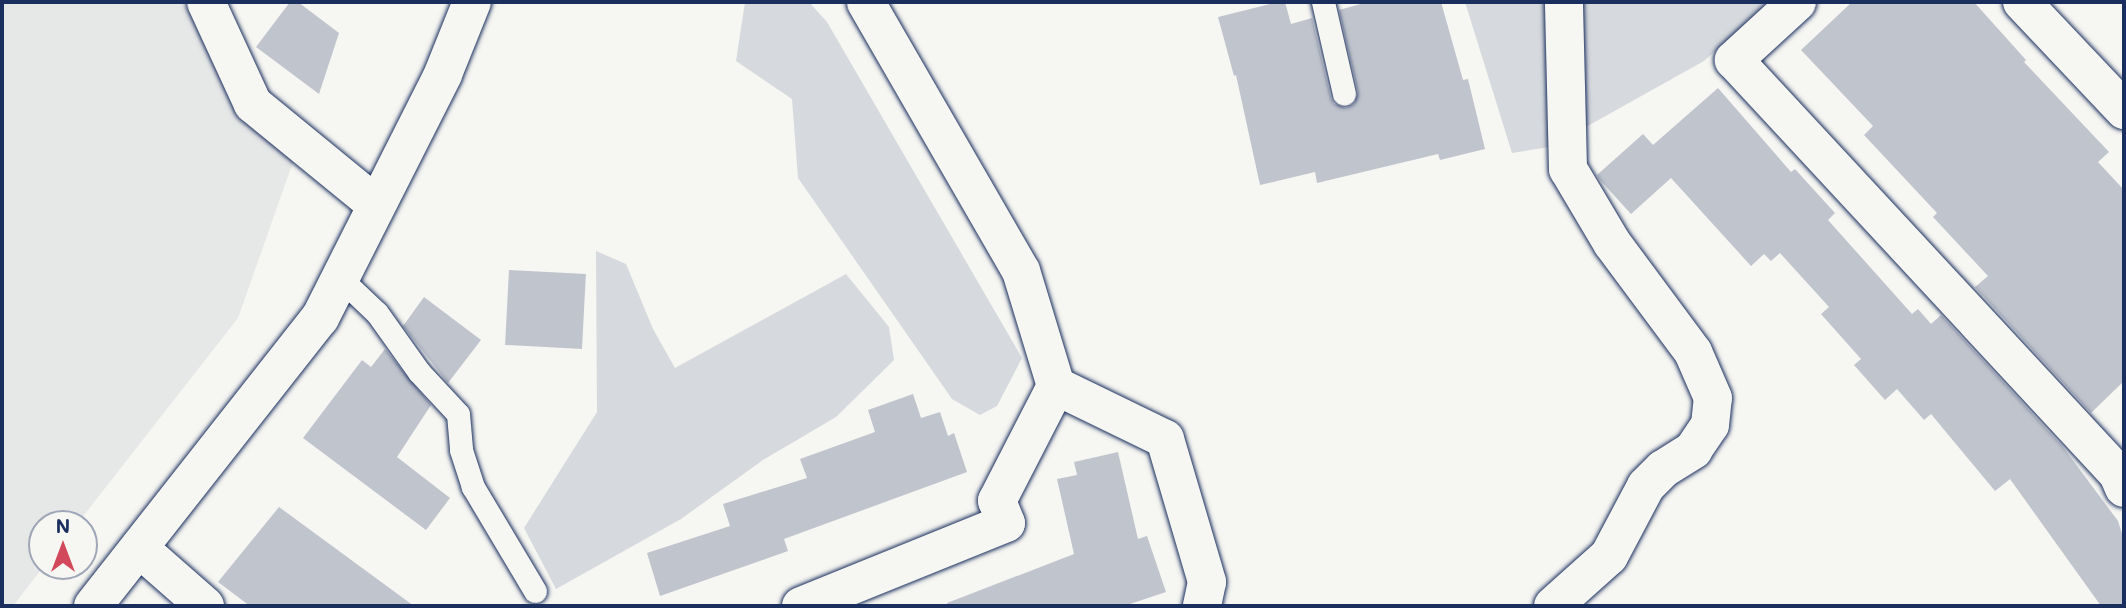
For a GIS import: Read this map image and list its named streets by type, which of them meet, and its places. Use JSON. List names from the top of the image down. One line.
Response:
{"north":"top"}
